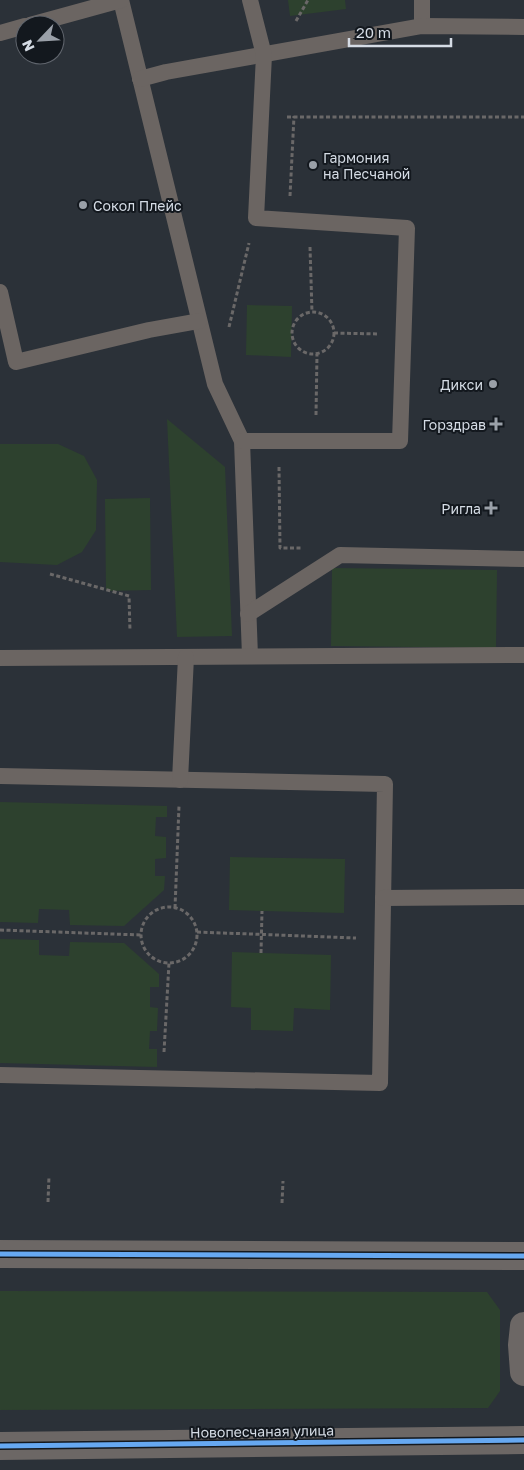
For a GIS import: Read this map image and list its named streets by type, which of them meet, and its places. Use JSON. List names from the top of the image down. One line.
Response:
{"streets":{"main road":["Новопесчаная улица"]},"places":{"other":["Гармония на Песчаной","Сокол Плейс","Дикси"],"health":["Горздрав","Ригла"]},"scale_bar":"20 m","north":"bottom left"}
